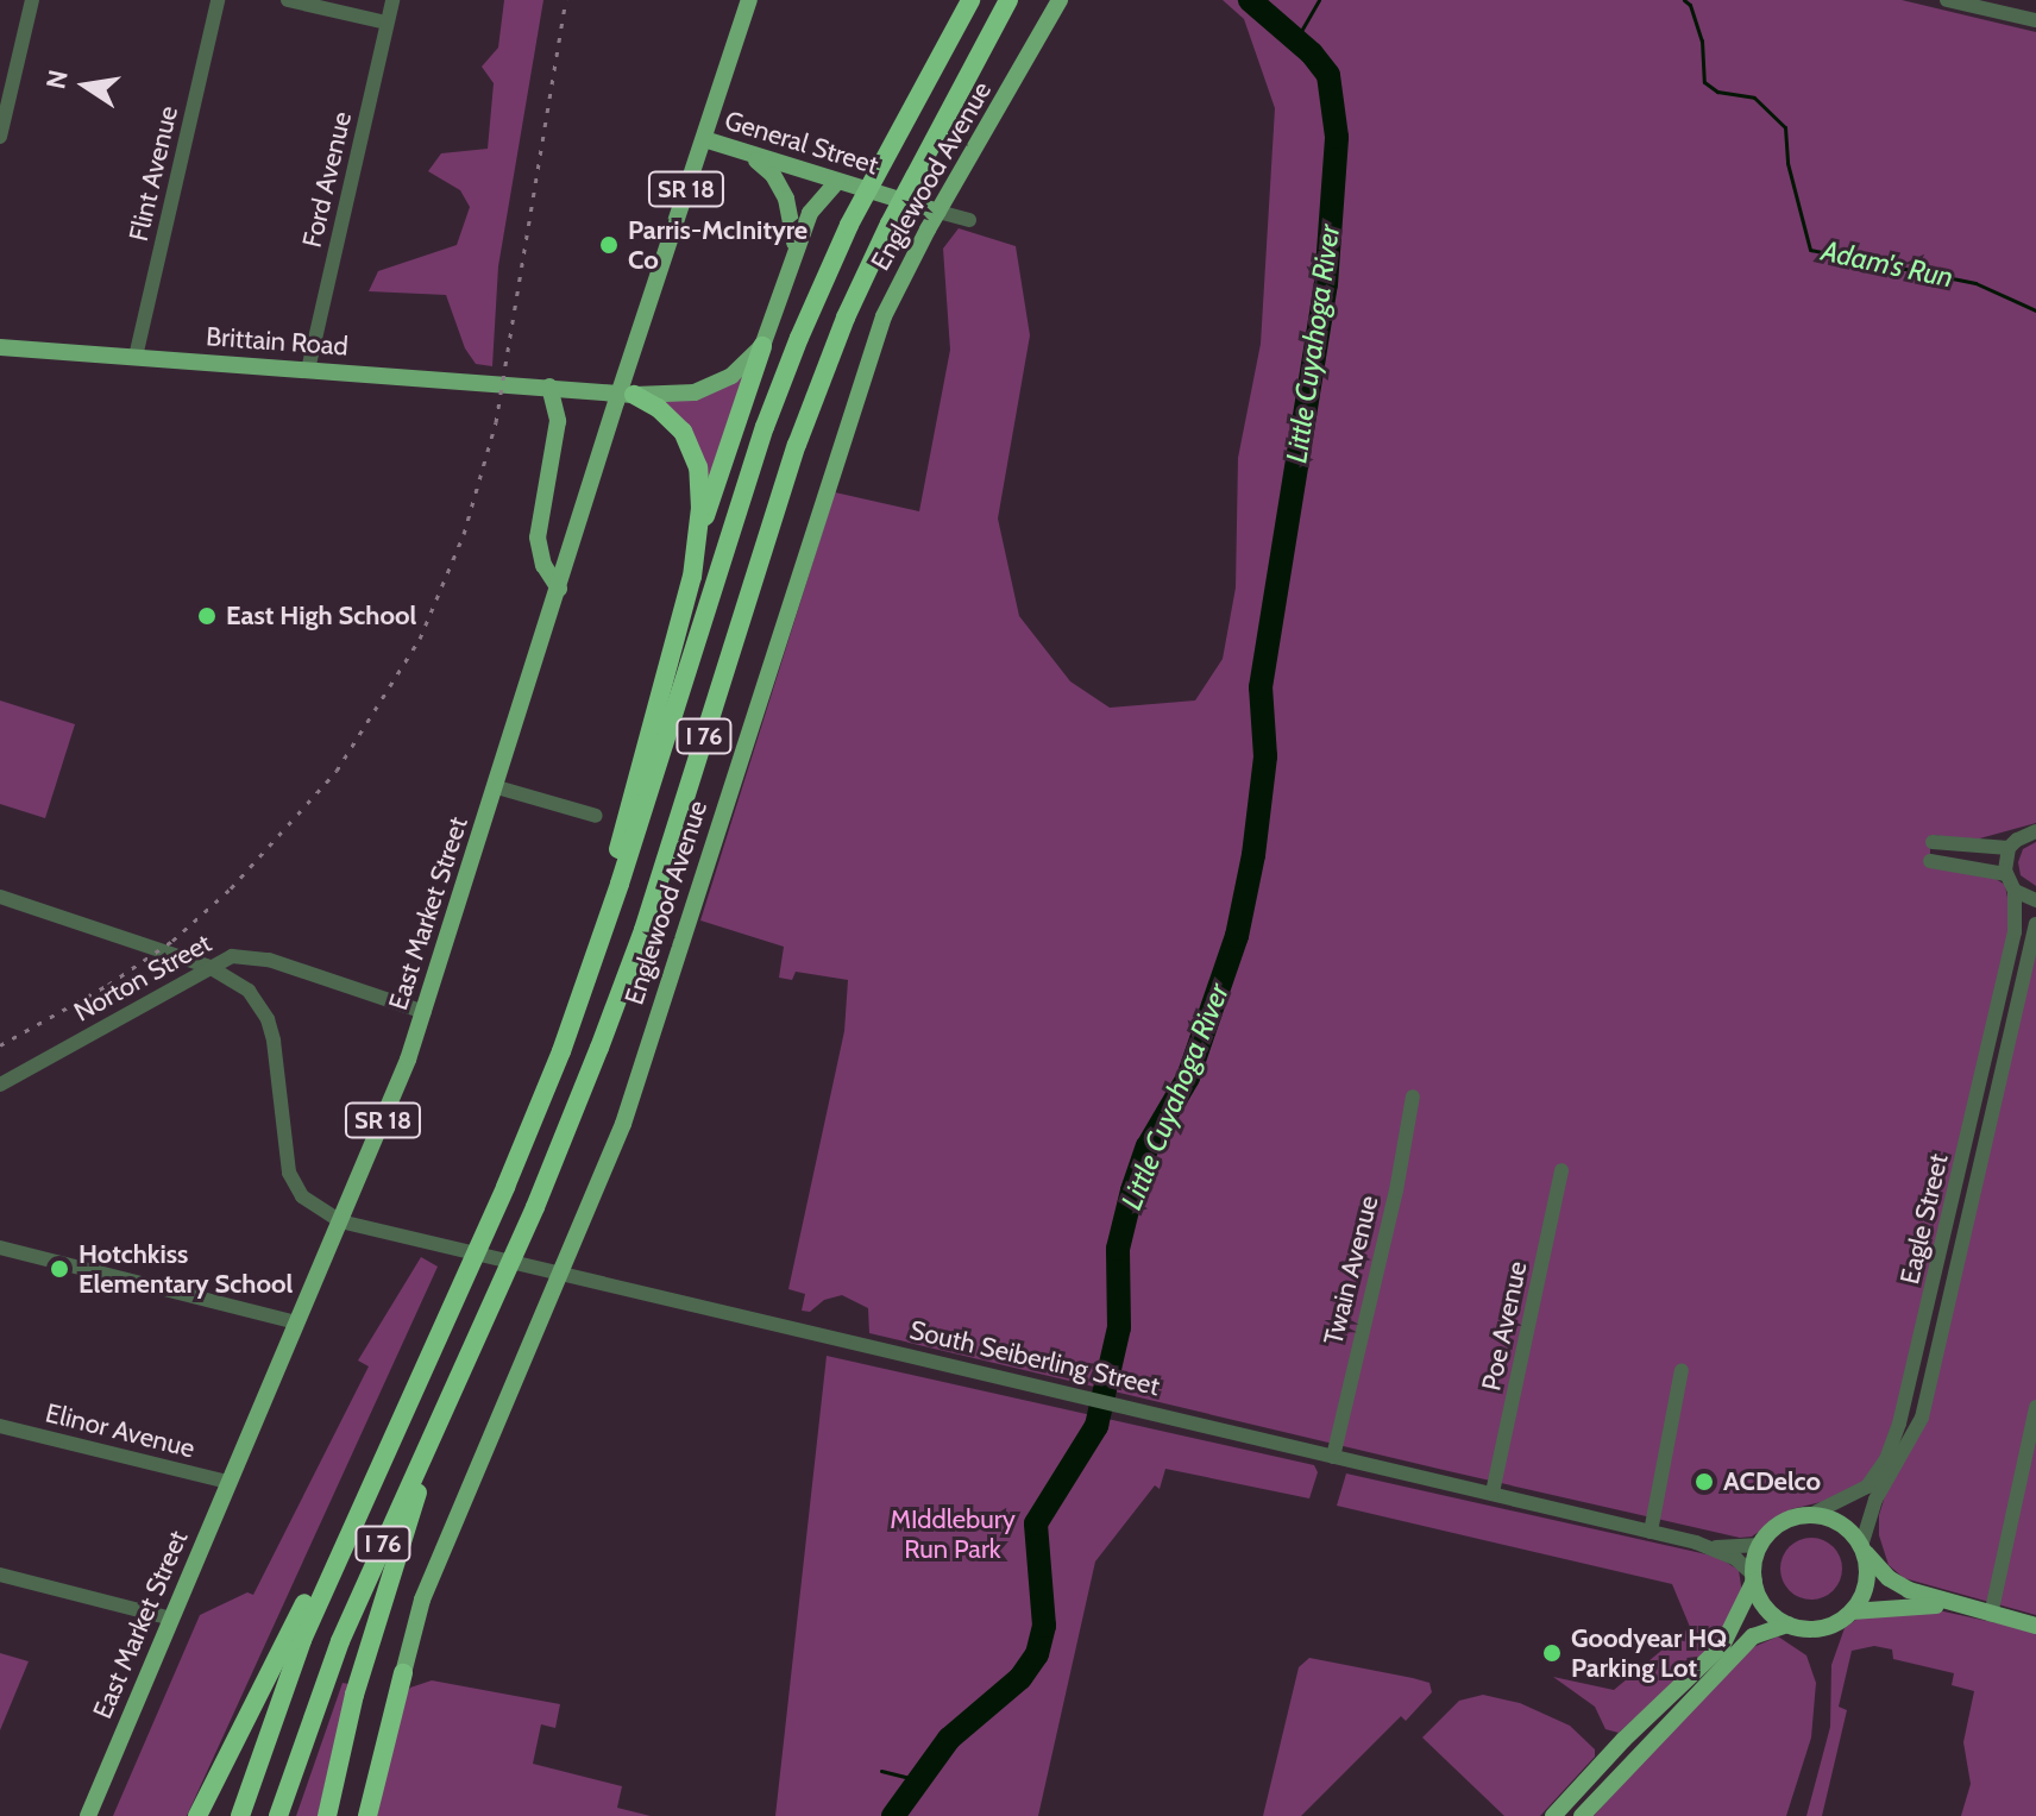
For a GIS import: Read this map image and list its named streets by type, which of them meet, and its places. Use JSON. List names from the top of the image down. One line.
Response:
{"streets":{"highway":["I 76"],"main road":["General Street","Englewood Avenue","SR 18","Brittain Road","East Market Street"],"street":["Flint Avenue","Ford Avenue","Norton Street","Eagle Street","Twain Avenue","Poe Avenue","South Seiberling Street","Elinor Avenue"]},"crossings":[["General Street","Englewood Avenue"],["General Street","Brittain Road"],["General Street","East Market Street"],["Flint Avenue","Brittain Road"],["Englewood Avenue","South Seiberling Street"],["Ford Avenue","Brittain Road"],["East Market Street","Norton Street"],["East Market Street","South Seiberling Street"],["East Market Street","Elinor Avenue"],["Eagle Street","South Seiberling Street"],["Twain Avenue","South Seiberling Street"],["Poe Avenue","South Seiberling Street"]],"water":["Adam's Run","Little Cuyahoga River"],"parks":["MIddlebury Run Park"],"places":["Parris-McInityre Co","East High School","Hotchkiss Elementary School","ACDelco","Goodyear HQ Parking Lot"],"north":"left"}
